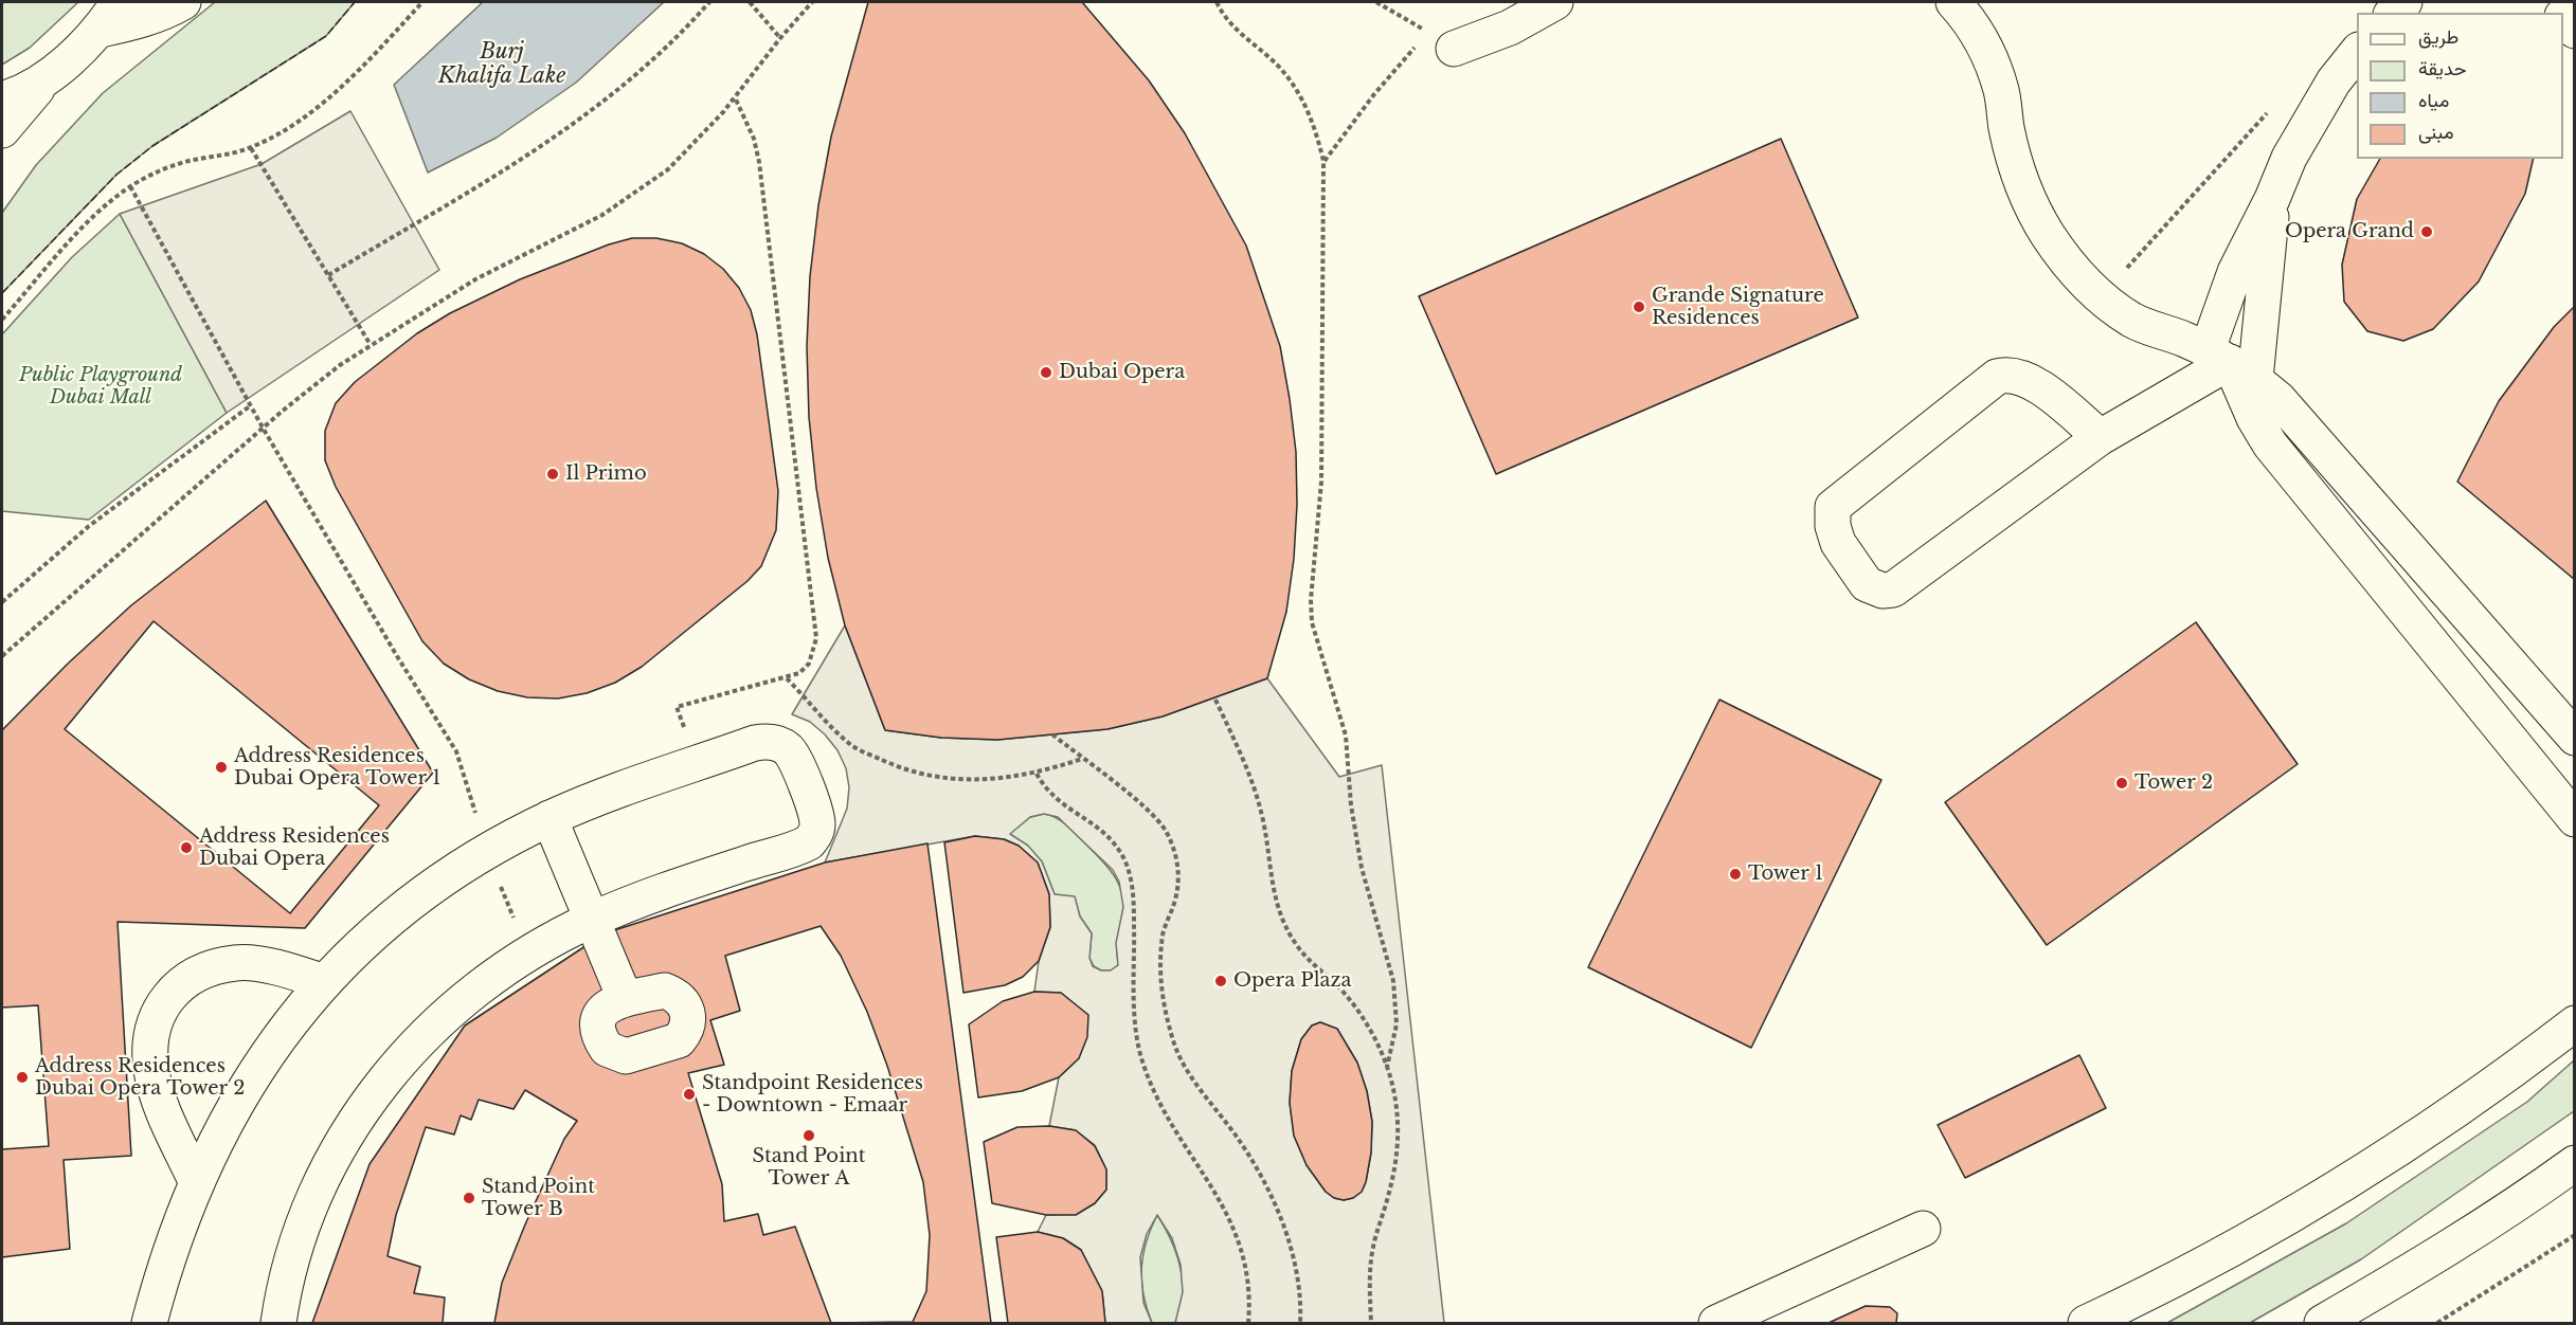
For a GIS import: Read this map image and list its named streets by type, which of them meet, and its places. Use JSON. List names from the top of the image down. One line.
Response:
{"water":["Burj Khalifa Lake"],"parks":["Public Playground Dubai Mall"],"places":["Opera Grand","Grande Signature Residences","Dubai Opera","Il Primo","Address Residences Dubai Opera Tower 1","Tower 2","Address Residences Dubai Opera","Tower 1","Opera Plaza","Address Residences Dubai Opera Tower 2","Standpoint Residences - Downtown - Emaar","Stand Point Tower A","Stand Point Tower B"],"legend":["طريق","حديقة","مياه","مبنى"]}
